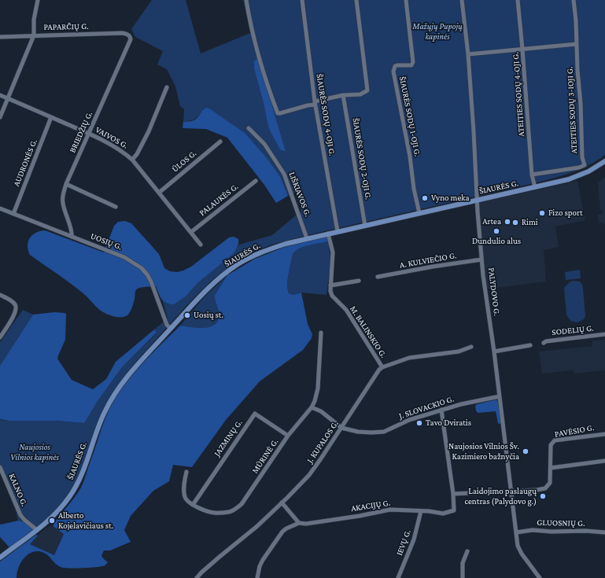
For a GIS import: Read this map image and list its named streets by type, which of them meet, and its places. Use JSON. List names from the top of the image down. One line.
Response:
{"streets":{"main road":["ŠIAURĖS G."],"street":["PAPARČIŲ G.","ATEITIES SODŲ 4-OJI G.","ATEITIES SODŲ 3-IOJI G.","ŠIAURĖS SODŲ 4-OJI G.","ŠIAURĖS SODŲ 1-OJI G.","BRIEDŽIŲ G.","VAIVOS G.","ŠIAURĖS SODŲ 2-OJI G.","ŪLOS G.","AUDRONĖS G.","LIŠKIAVOS G.","PALAUKĖS G.","UOSIŲ G.","A. KULVIEČIO G.","PALYDOVO G.","SODELIŲ G.","M. BALINSKIO G.","J. SLOVACKIO G.","PAVĖSIO G.","JAZMINŲ G.","J. KUPALOS G.","MŪRINĖ G.","KALNO G.","AKACIJŲ G.","GLUOSNIŲ G.","IEVŲ G."]},"crossings":[["PAPARČIŲ G.","BRIEDŽIŲ G."],["PAPARČIŲ G.","VAIVOS G."],["ATEITIES SODŲ 4-OJI G.","ATEITIES SODŲ 3-IOJI G."],["ATEITIES SODŲ 4-OJI G.","ŠIAURĖS G."],["ŠIAURĖS SODŲ 4-OJI G.","ŠIAURĖS G."],["ŠIAURĖS SODŲ 1-OJI G.","ŠIAURĖS G."],["BRIEDŽIŲ G.","VAIVOS G."],["BRIEDŽIŲ G.","UOSIŲ G."],["VAIVOS G.","ŪLOS G."],["VAIVOS G.","AUDRONĖS G."],["VAIVOS G.","PALAUKĖS G."],["ŠIAURĖS SODŲ 2-OJI G.","ŠIAURĖS G."],["AUDRONĖS G.","UOSIŲ G."],["ŠIAURĖS G.","LIŠKIAVOS G."],["ŠIAURĖS G.","UOSIŲ G."],["ŠIAURĖS G.","PALYDOVO G."],["ŠIAURĖS G.","M. BALINSKIO G."],["ŠIAURĖS G.","KALNO G."],["A. KULVIEČIO G.","PALYDOVO G."],["PALYDOVO G.","J. SLOVACKIO G."],["PALYDOVO G.","PAVĖSIO G."],["PALYDOVO G.","GLUOSNIŲ G."],["M. BALINSKIO G.","J. KUPALOS G."],["J. SLOVACKIO G.","J. KUPALOS G."],["J. SLOVACKIO G.","AKACIJŲ G."],["PAVĖSIO G.","AKACIJŲ G."],["JAZMINŲ G.","MŪRINĖ G."],["AKACIJŲ G.","IEVŲ G."]],"parks":["Mažųjų Pupojų kapinės","Naujosios Vilnios kapinės"],"places":["Vyno meka","Fizo sport","Artea","Rimi","Dundulio alus","Uosių st.","Tavo Dviratis","Naujosios Vilnios Šv. Kazimiero bažnyčia","Laidojimo paslaugų centras (Palydovo g.)","Alberto Kojelavičiaus st."]}
